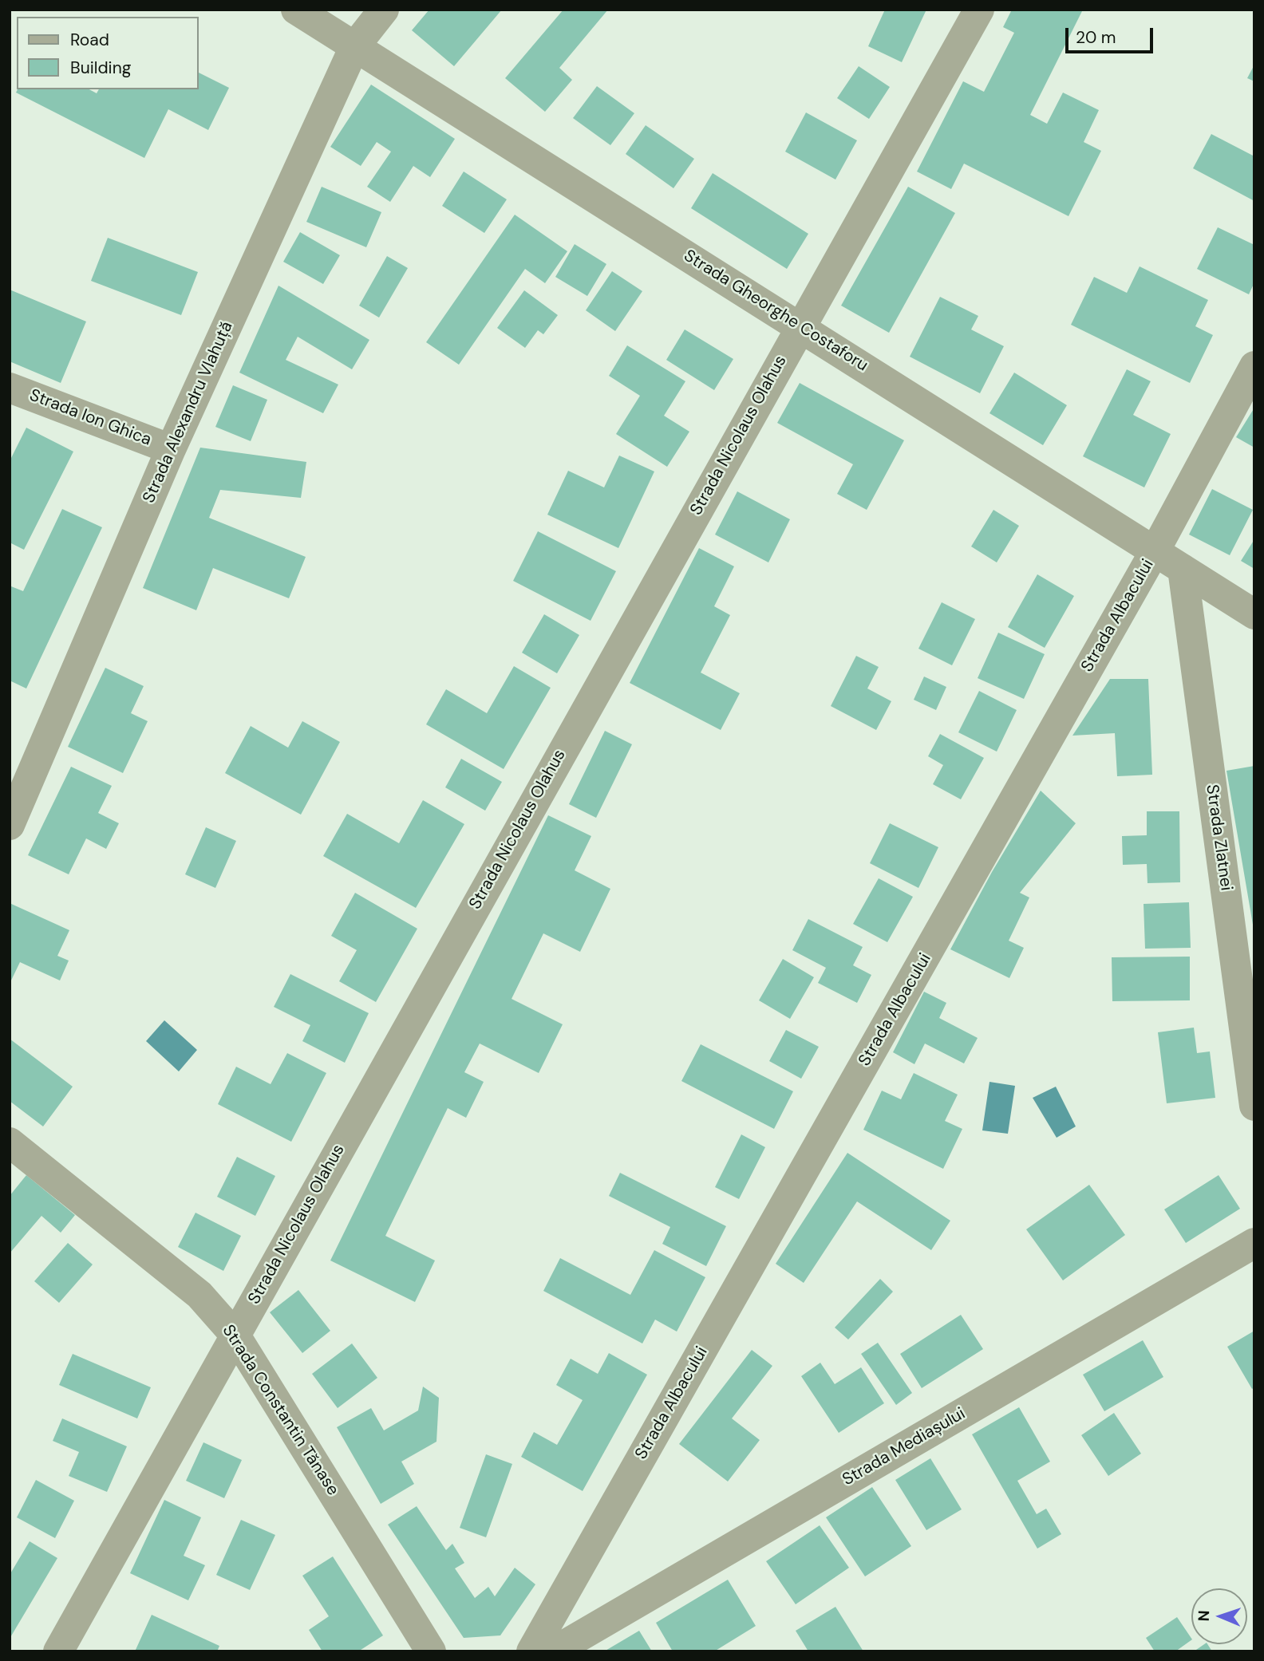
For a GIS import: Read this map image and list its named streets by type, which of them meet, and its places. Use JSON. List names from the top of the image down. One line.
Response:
{"streets":{"street":["Strada Gheorghe Costaforu","Strada Alexandru Vlahuță","Strada Ion Ghica","Strada Nicolaus Olahus","Strada Albacului","Strada Zlatnei","Strada Constantin Tănase","Strada Mediașului"]},"crossings":[["Strada Gheorghe Costaforu","Strada Alexandru Vlahuță"],["Strada Gheorghe Costaforu","Strada Nicolaus Olahus"],["Strada Gheorghe Costaforu","Strada Albacului"],["Strada Gheorghe Costaforu","Strada Zlatnei"],["Strada Alexandru Vlahuță","Strada Ion Ghica"],["Strada Nicolaus Olahus","Strada Constantin Tănase"]],"legend":["Road","Building"],"scale_bar":"20 m","north":"left"}
